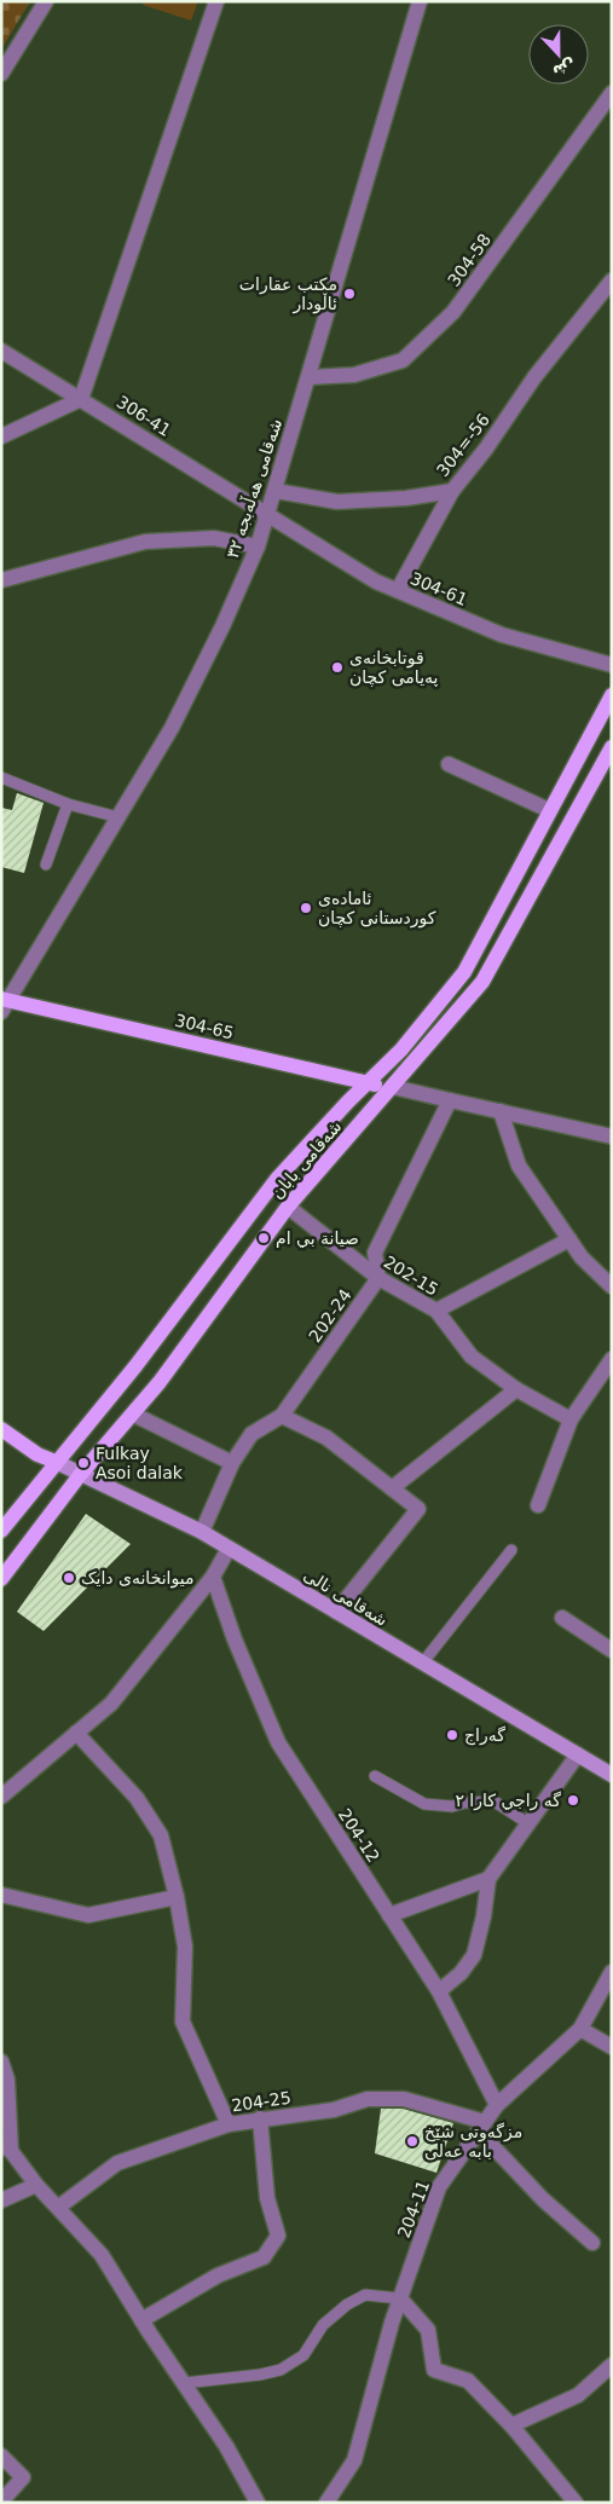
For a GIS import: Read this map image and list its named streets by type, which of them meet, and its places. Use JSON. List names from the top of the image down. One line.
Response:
{"streets":{"main road":["304-65","شەقامی بابان","شەقامی نالی"],"street":["304-58","306-41","304=-56","شەقامی هەڵەبجە ٣٢","304-61","202-15","202-24","204-12","204-25","204-11"]},"crossings":[["304-58","شەقامی هەڵەبجە ٣٢"],["306-41","شەقامی هەڵەبجە ٣٢"],["306-41","304-61"],["304=-56","شەقامی هەڵەبجە ٣٢"],["شەقامی هەڵەبجە ٣٢","304-61"],["شەقامی هەڵەبجە ٣٢","304-65"],["304-65","شەقامی بابان"],["شەقامی بابان","202-15"],["شەقامی بابان","شەقامی نالی"],["202-15","202-24"],["202-24","شەقامی نالی"],["204-12","204-11"],["204-25","204-11"]],"places":["مكتب عقارات ئاڵودار","قوتابخانەی پەیامی کچان","ئامادەی کوردستانی کچان","صيانة بي ام","Fulkay Asoi dalak","میوانخانەی دایک","گەراج","گه راجي كارا ٢","مزگەوتی شێخ بابە عەلی"],"north":"bottom"}
